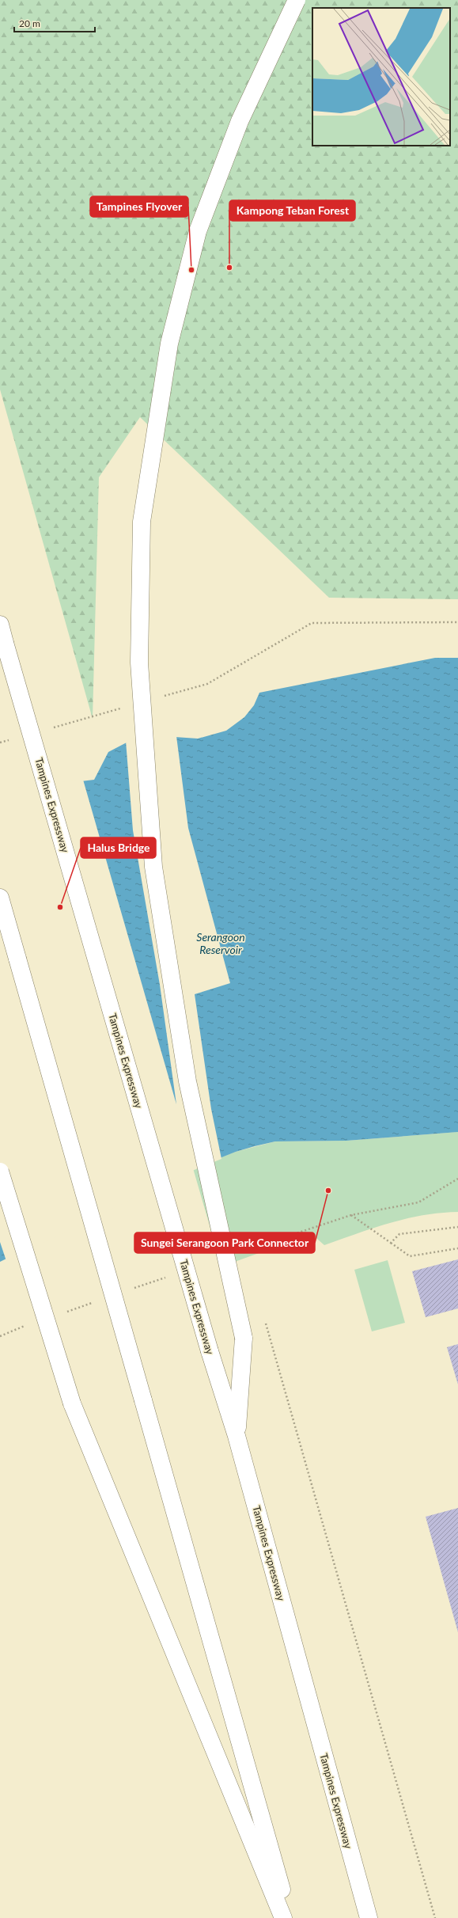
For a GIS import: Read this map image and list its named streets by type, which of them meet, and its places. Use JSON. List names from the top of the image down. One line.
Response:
{"streets":{"highway":["Tampines Expressway"]},"water":["Serangoon Reservoir"],"places":["Kampong Teban Forest","Tampines Flyover","Halus Bridge","Sungei Serangoon Park Connector"],"scale_bar":"20 m"}
